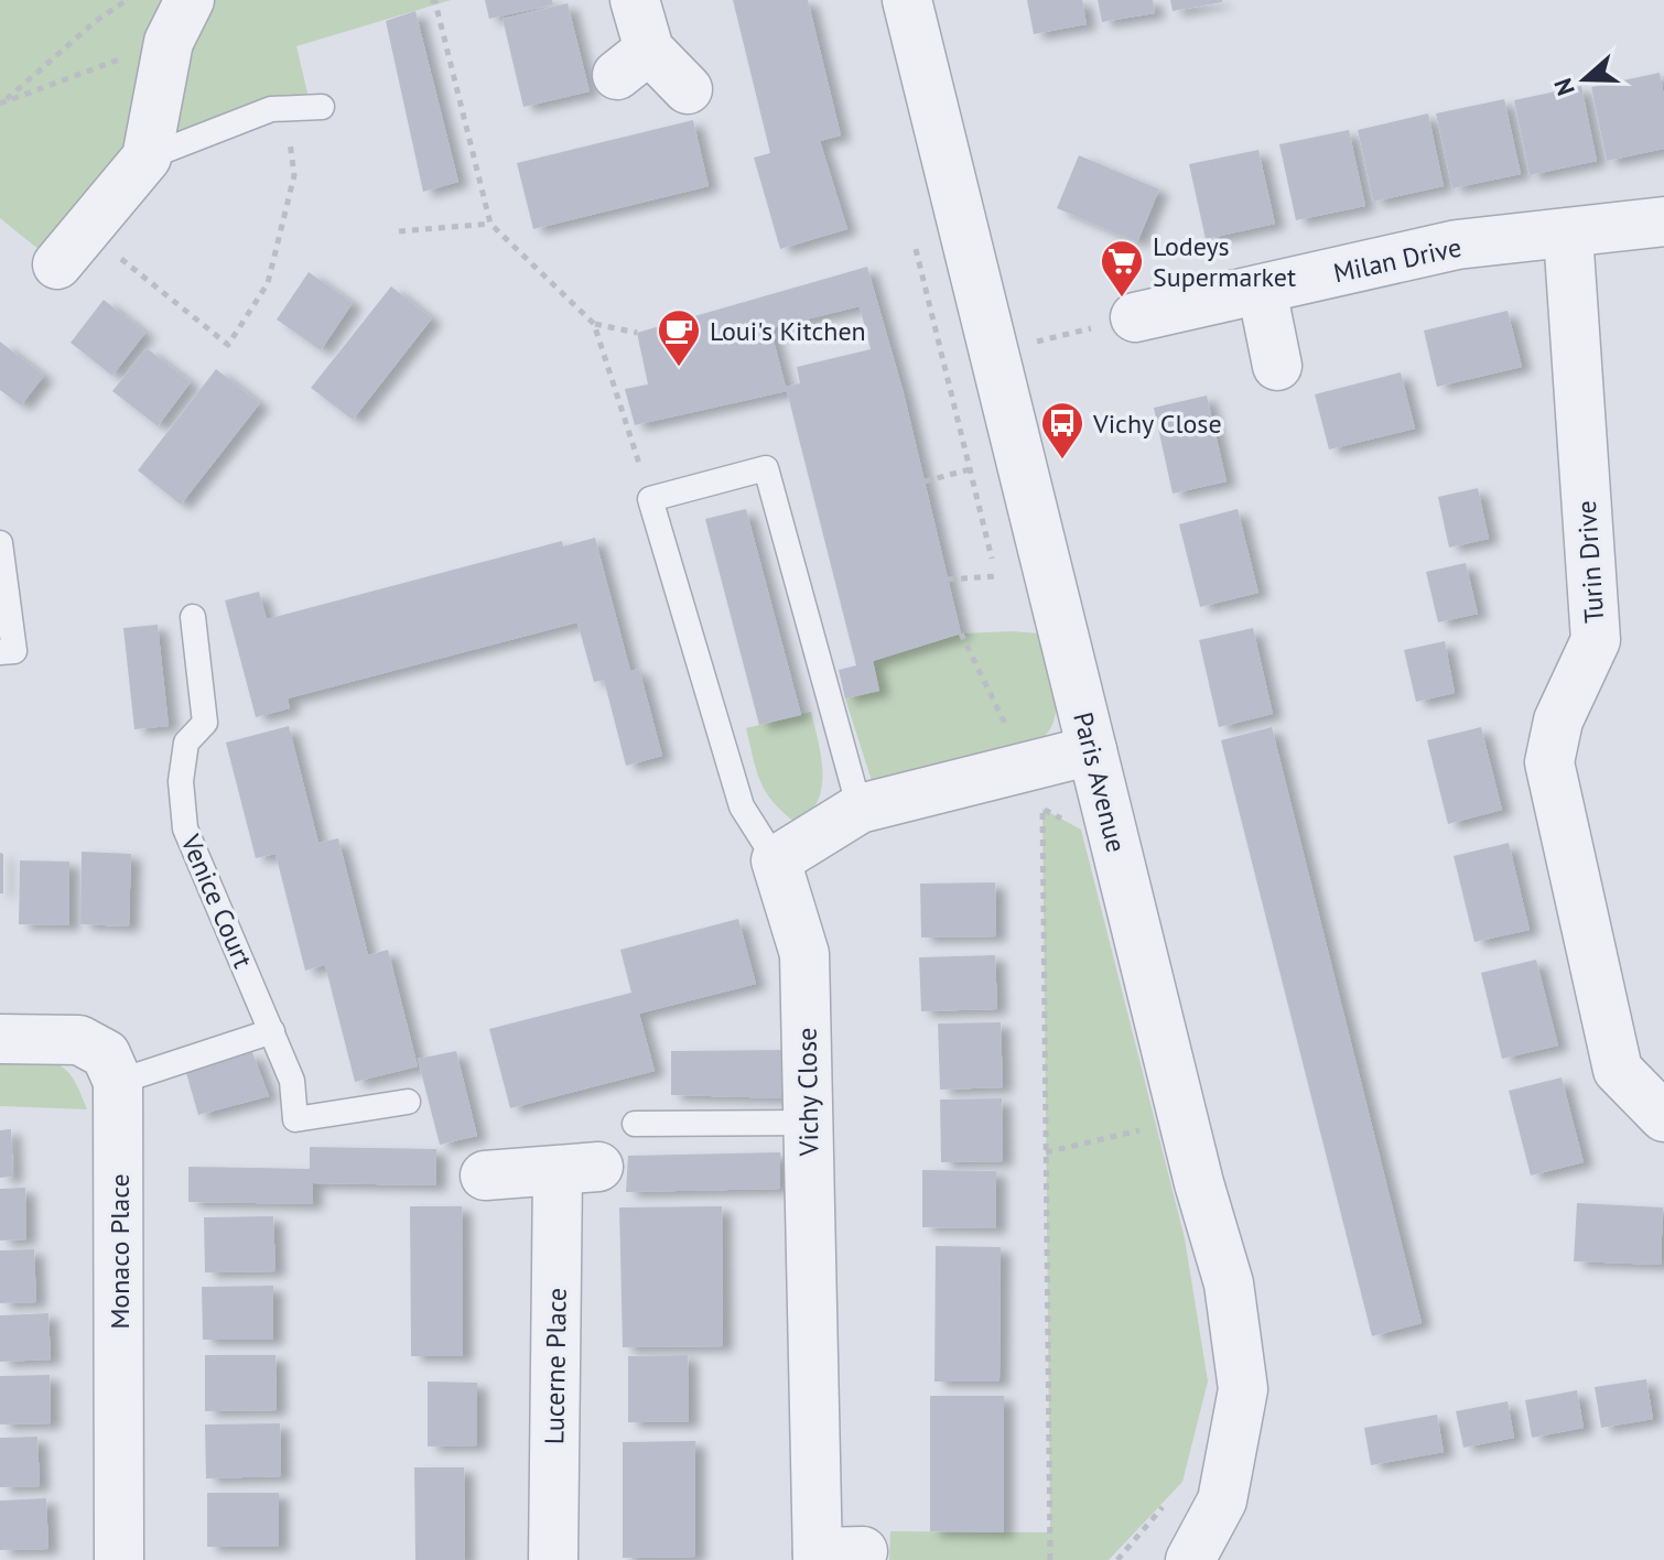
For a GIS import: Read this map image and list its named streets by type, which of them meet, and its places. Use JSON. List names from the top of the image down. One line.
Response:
{"streets":{"street":["Milan Drive","Turin Drive","Paris Avenue","Vichy Close","Monaco Place","Lucerne Place"],"lane":["Venice Court"]},"crossings":[["Milan Drive","Turin Drive"]],"places":{"supermarket":["Lodeys Supermarket"],"cafe":["Loui's Kitchen"],"bus stop":["Vichy Close"]},"north":"left"}
